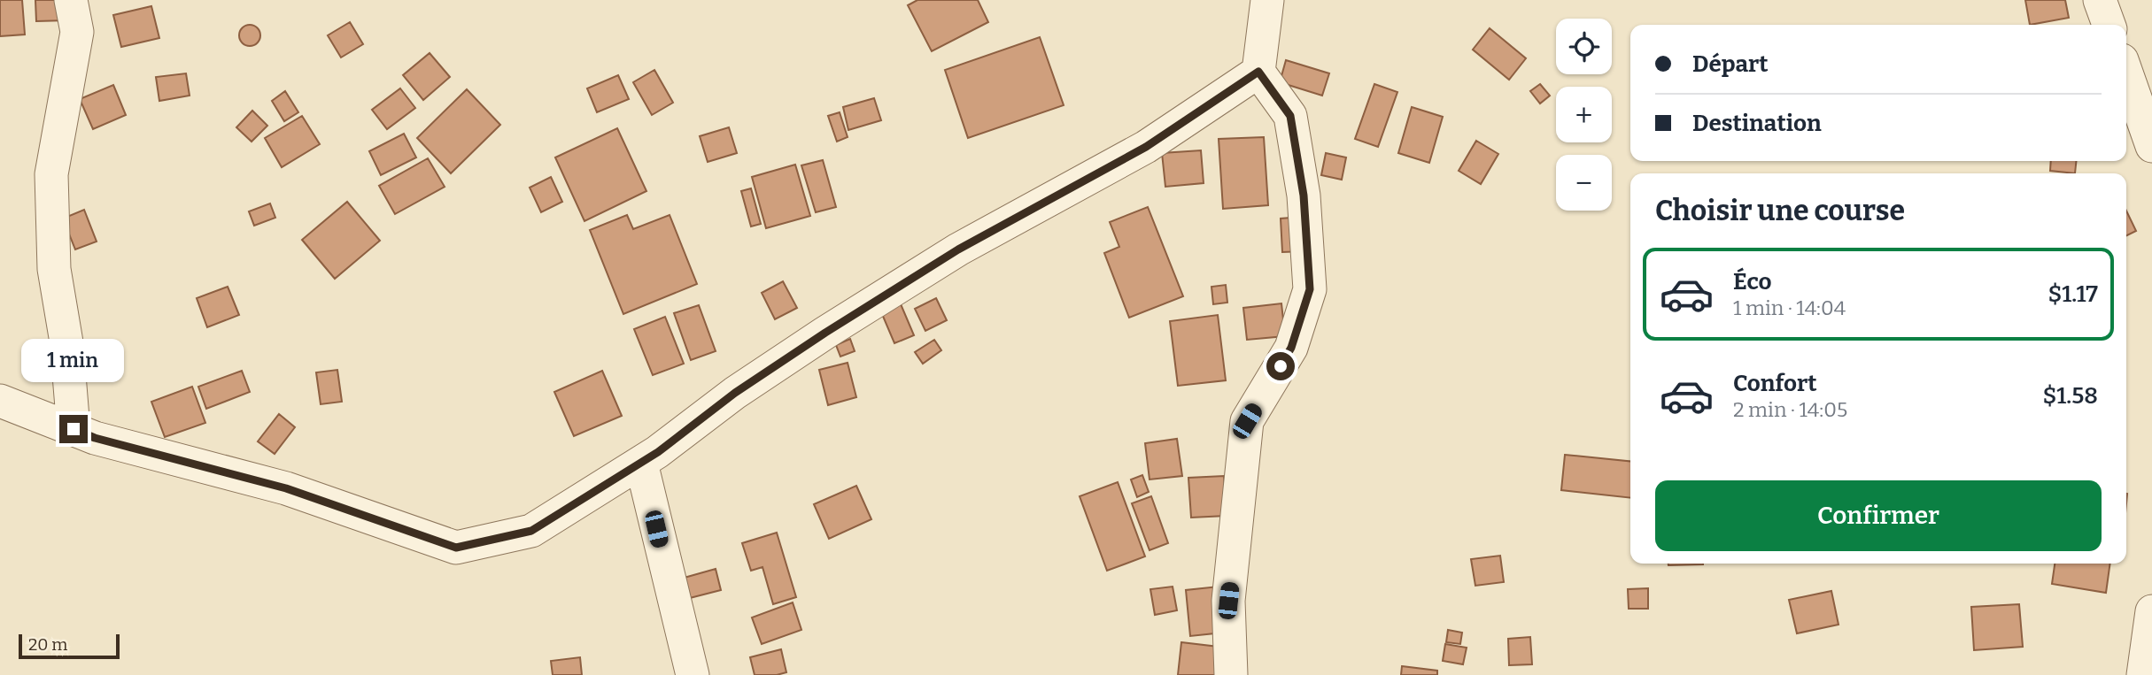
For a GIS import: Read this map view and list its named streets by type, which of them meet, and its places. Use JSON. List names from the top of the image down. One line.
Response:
{"scale_bar":"20 m","page":{"map_buttons":["+","−"],"banner":["Départ","Destination"],"heading":"Choisir une course","list":[{"name":"Éco","note":"1 min · 14:04","value":"$1.17"},{"name":"Confort","note":"2 min · 14:05","value":"$1.58"}],"bubble":"1 min","buttons":"Confirmer","scale":"20 m"}}
